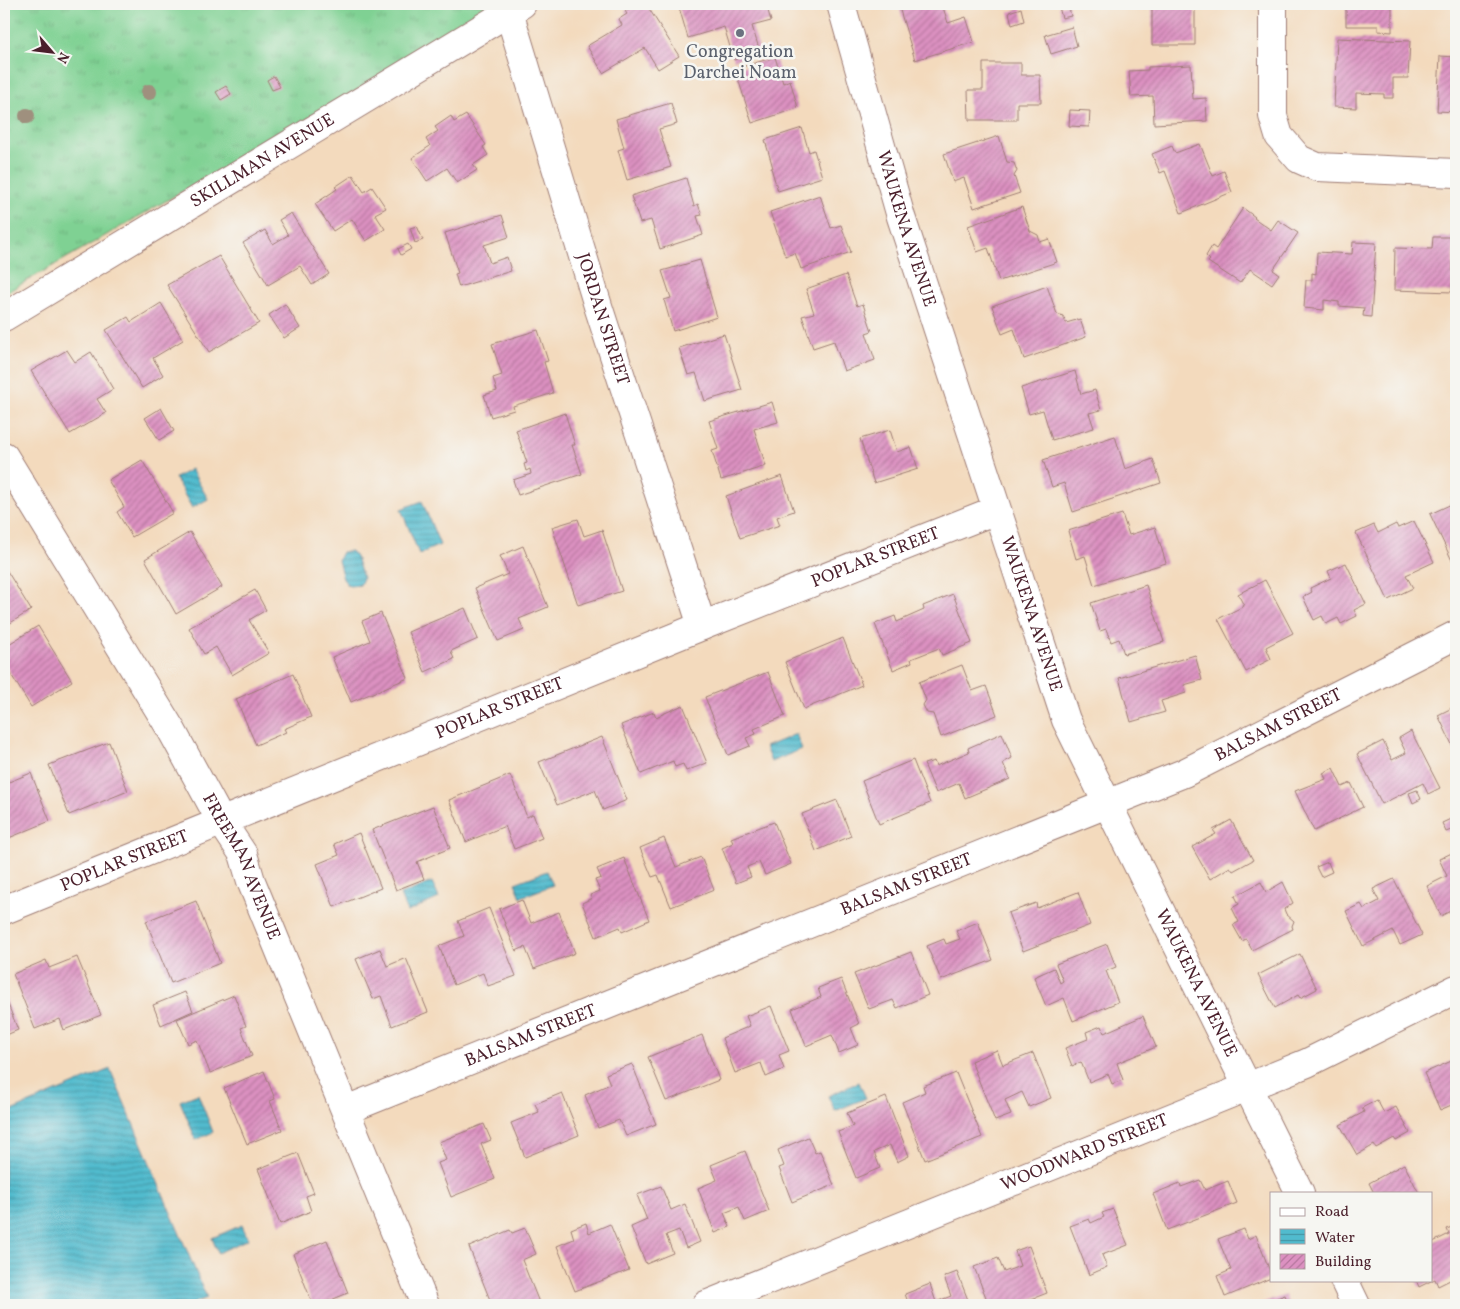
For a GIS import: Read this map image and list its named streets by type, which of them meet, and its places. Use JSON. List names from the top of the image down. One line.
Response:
{"streets":{"street":["SKILLMAN AVENUE","WAUKENA AVENUE","JORDAN STREET","POPLAR STREET","BALSAM STREET","FREEMAN AVENUE","WOODWARD STREET"]},"crossings":[["SKILLMAN AVENUE","JORDAN STREET"],["WAUKENA AVENUE","POPLAR STREET"],["WAUKENA AVENUE","BALSAM STREET"],["WAUKENA AVENUE","WOODWARD STREET"],["JORDAN STREET","POPLAR STREET"],["POPLAR STREET","FREEMAN AVENUE"],["BALSAM STREET","FREEMAN AVENUE"]],"places":["Congregation Darchei Noam"],"legend":["Road","Water","Building"],"north":"bottom right"}
